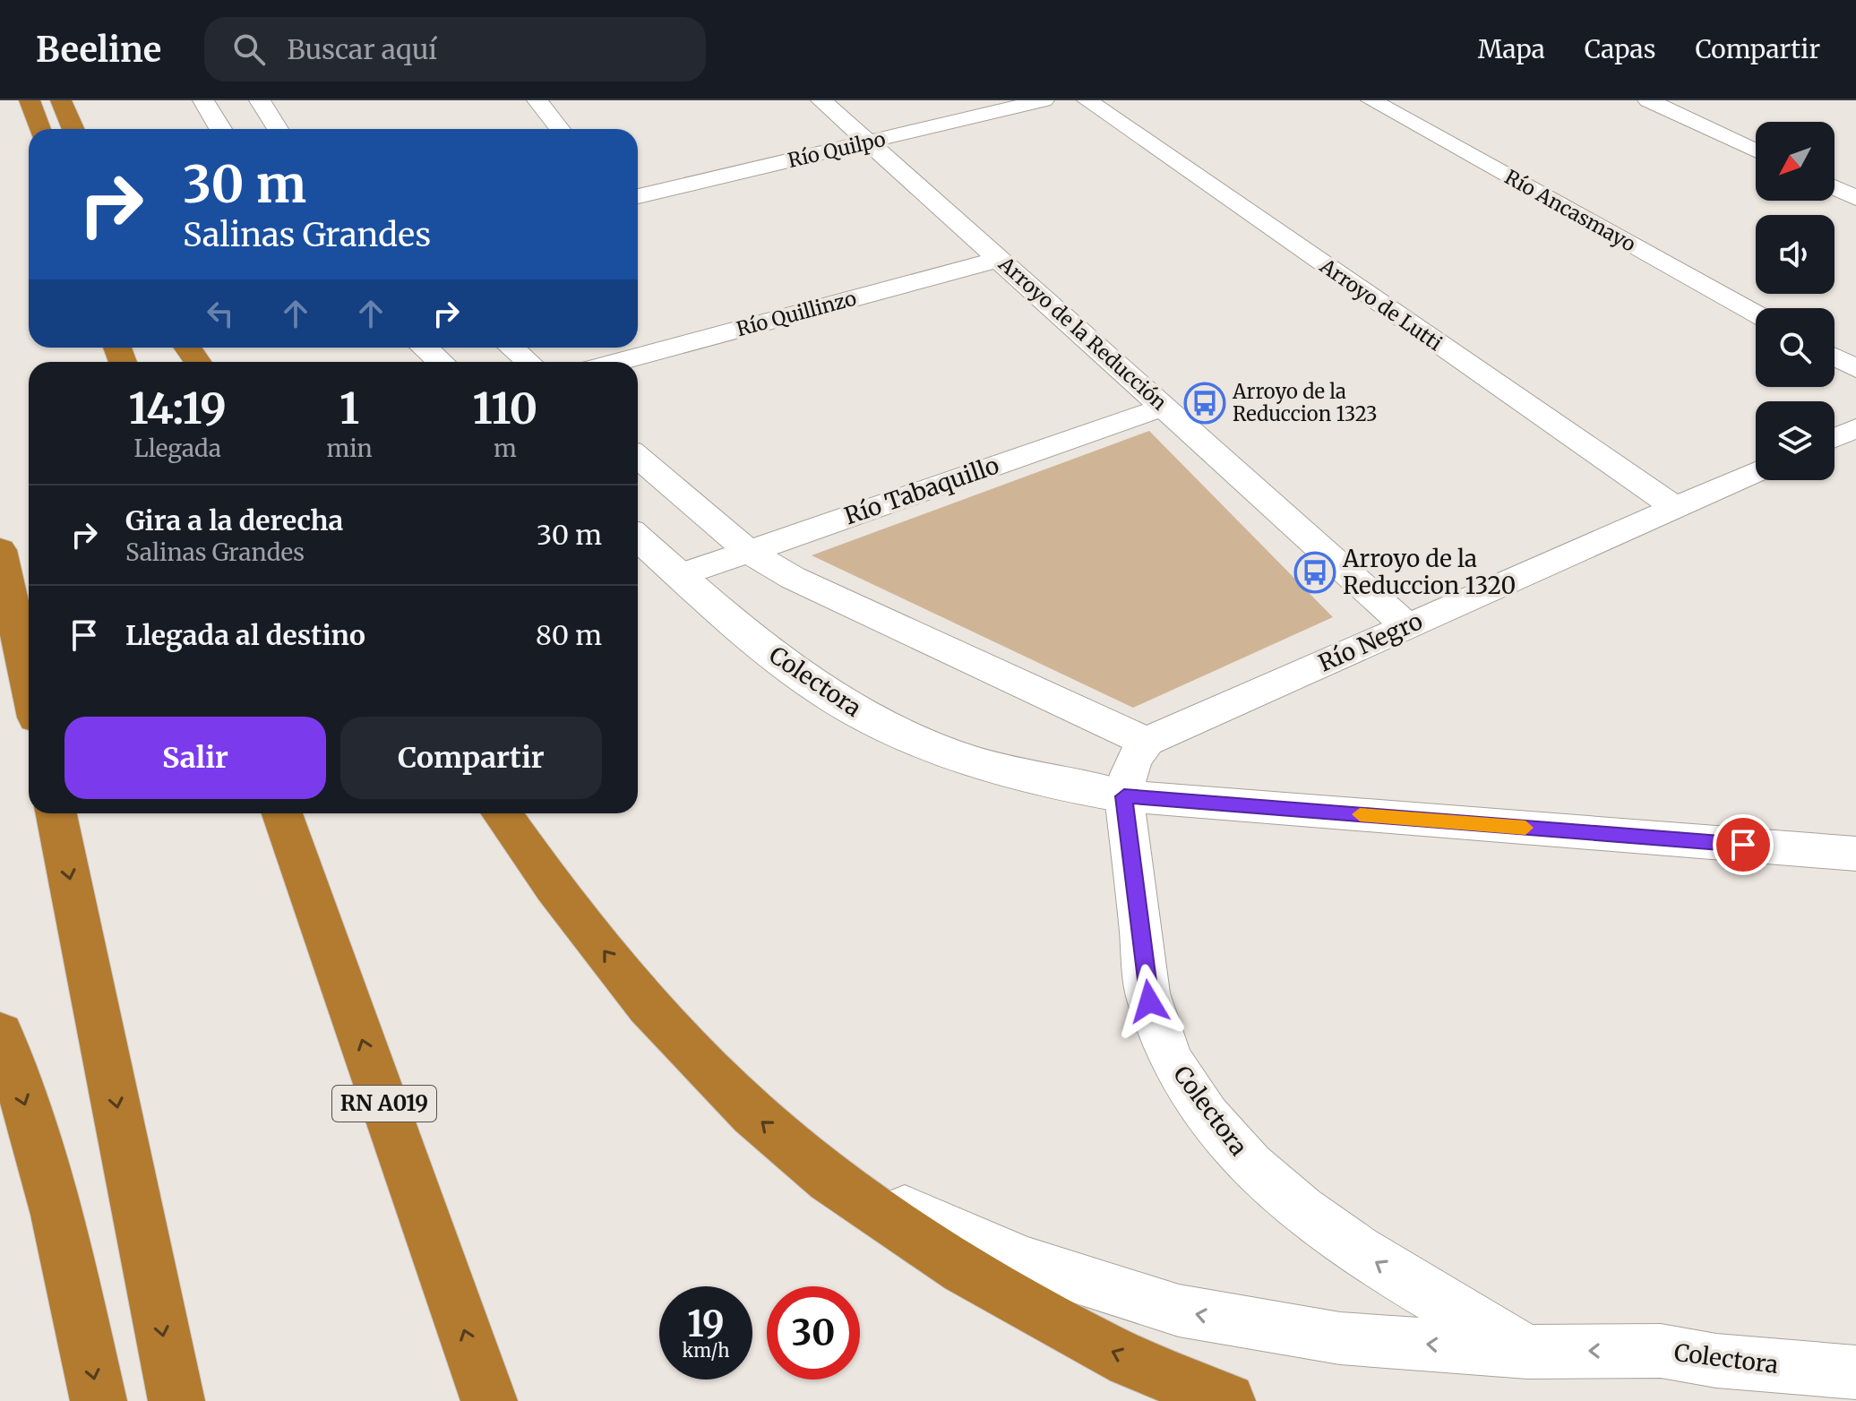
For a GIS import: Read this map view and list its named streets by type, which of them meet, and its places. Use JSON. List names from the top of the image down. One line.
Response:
{"streets":{"highway":["RN A019"],"street":["Río Quilpo","Río Ancasmayo","Arroyo de Lutti","Río Quillinzo","Arroyo de la Reducción","Río Tabaquillo","Río Negro","Colectora"]},"crossings":[["Río Quilpo","Arroyo de la Reducción"],["Arroyo de Lutti","Río Negro"],["Río Quillinzo","Arroyo de la Reducción"],["Arroyo de la Reducción","Río Tabaquillo"],["Arroyo de la Reducción","Río Negro"],["Río Tabaquillo","Colectora"]],"places":{"bus stop":["Arroyo de la Reduccion 1323","Arroyo de la Reduccion 1320"]},"north":"bottom left","page":{"header":"Beeline","search":"Buscar aquí","nav":["Mapa","Capas","Compartir"],"turn":["30 m","Salinas Grandes"],"eta":["14:19","Llegada","1","min","110","m"],"list":[{"name":"Gira a la derecha","note":"Salinas Grandes","value":"30 m"},{"name":"Llegada al destino","value":"80 m"}],"buttons":["Salir","Compartir"],"speed":"19 km/h","limit":"30"}}
